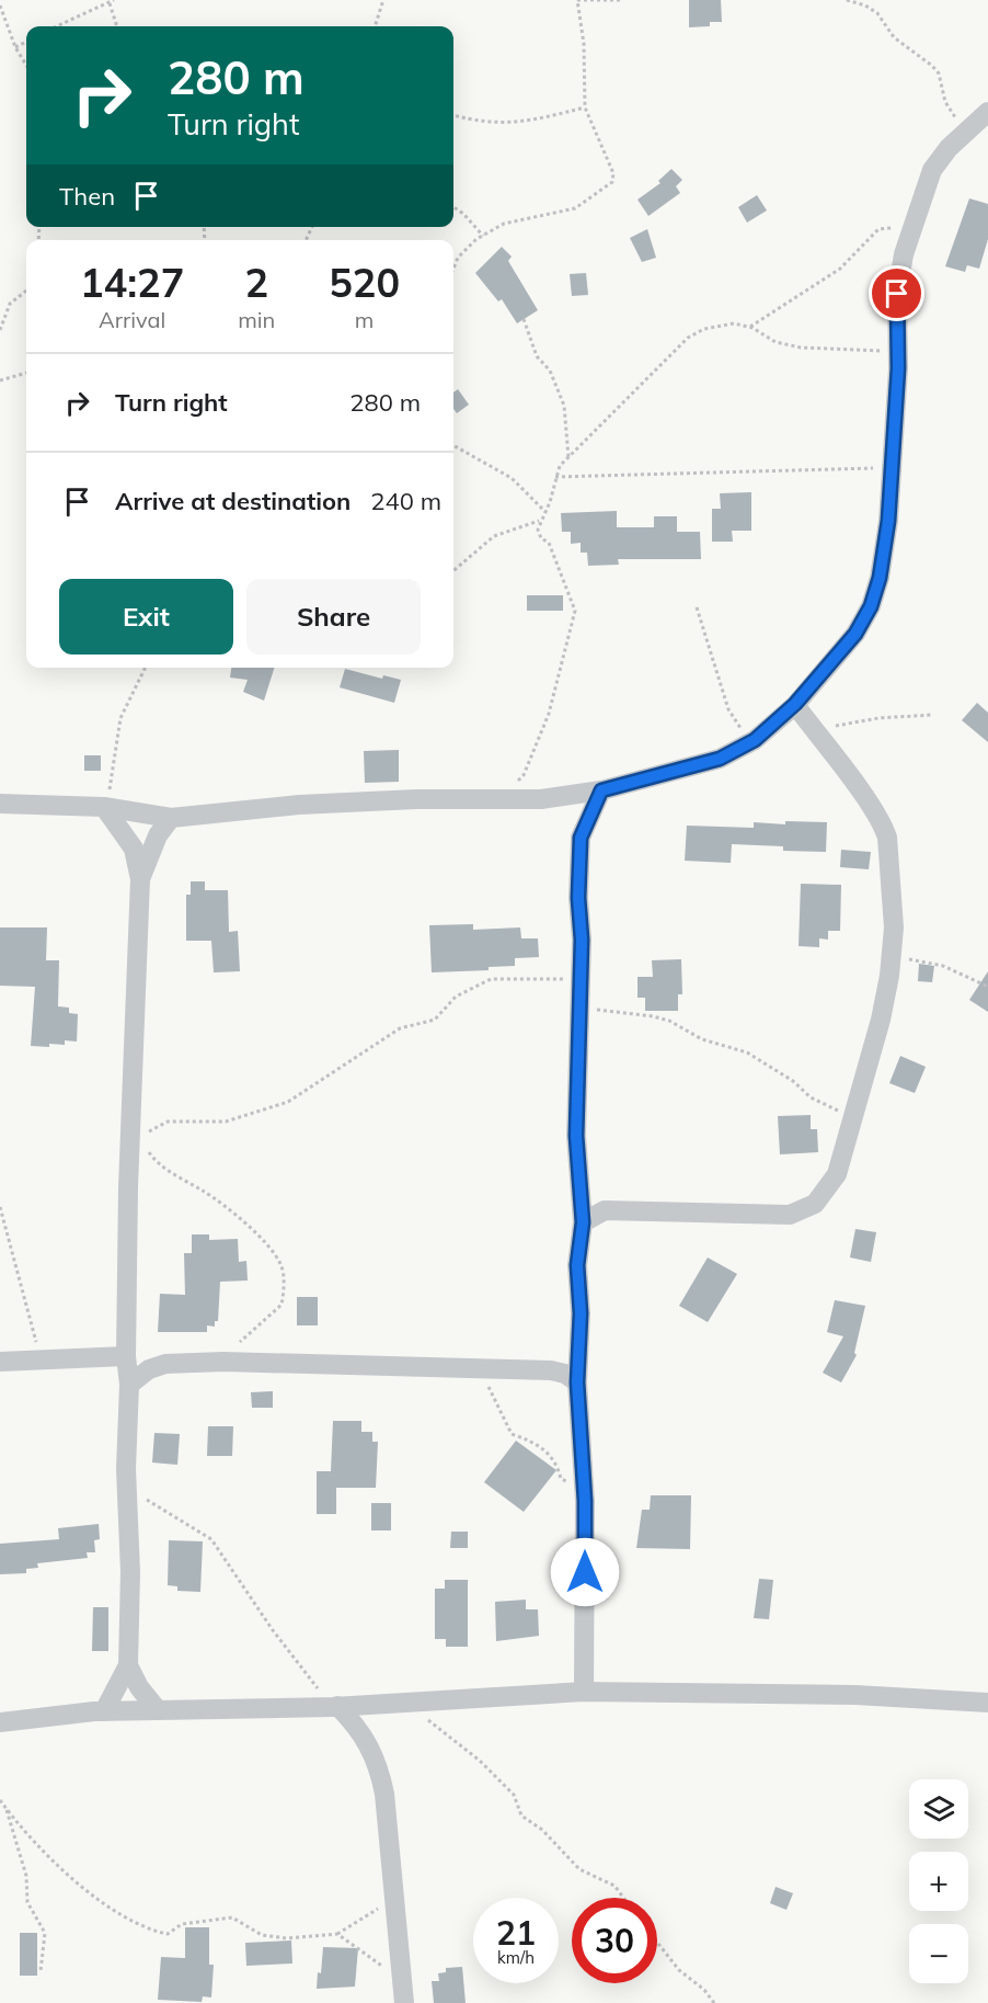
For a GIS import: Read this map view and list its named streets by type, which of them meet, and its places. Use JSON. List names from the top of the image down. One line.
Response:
{"page":{"turn":["280 m","Turn right"],"then":"Then","eta":["14:27","Arrival","2","min","520","m"],"list":[{"name":"Turn right","value":"280 m"},{"name":"Arrive at destination","value":"240 m"}],"buttons":["Exit","Share"],"map_buttons":["+","−"],"speed":"21 km/h","limit":"30"}}
